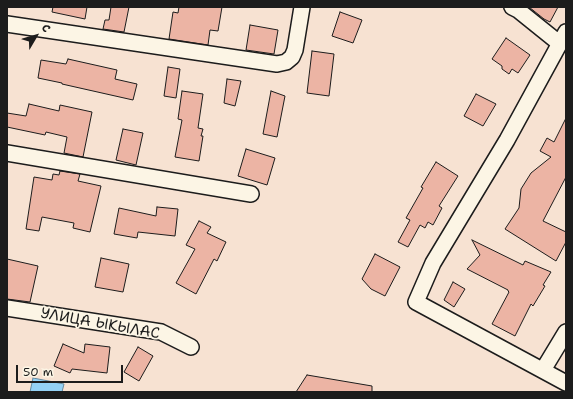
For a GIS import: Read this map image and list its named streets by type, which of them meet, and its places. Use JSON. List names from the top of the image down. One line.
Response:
{"streets":{"street":["УЛИЦА ЫКЫЛАС"]},"scale_bar":"50 m","north":"top right"}
